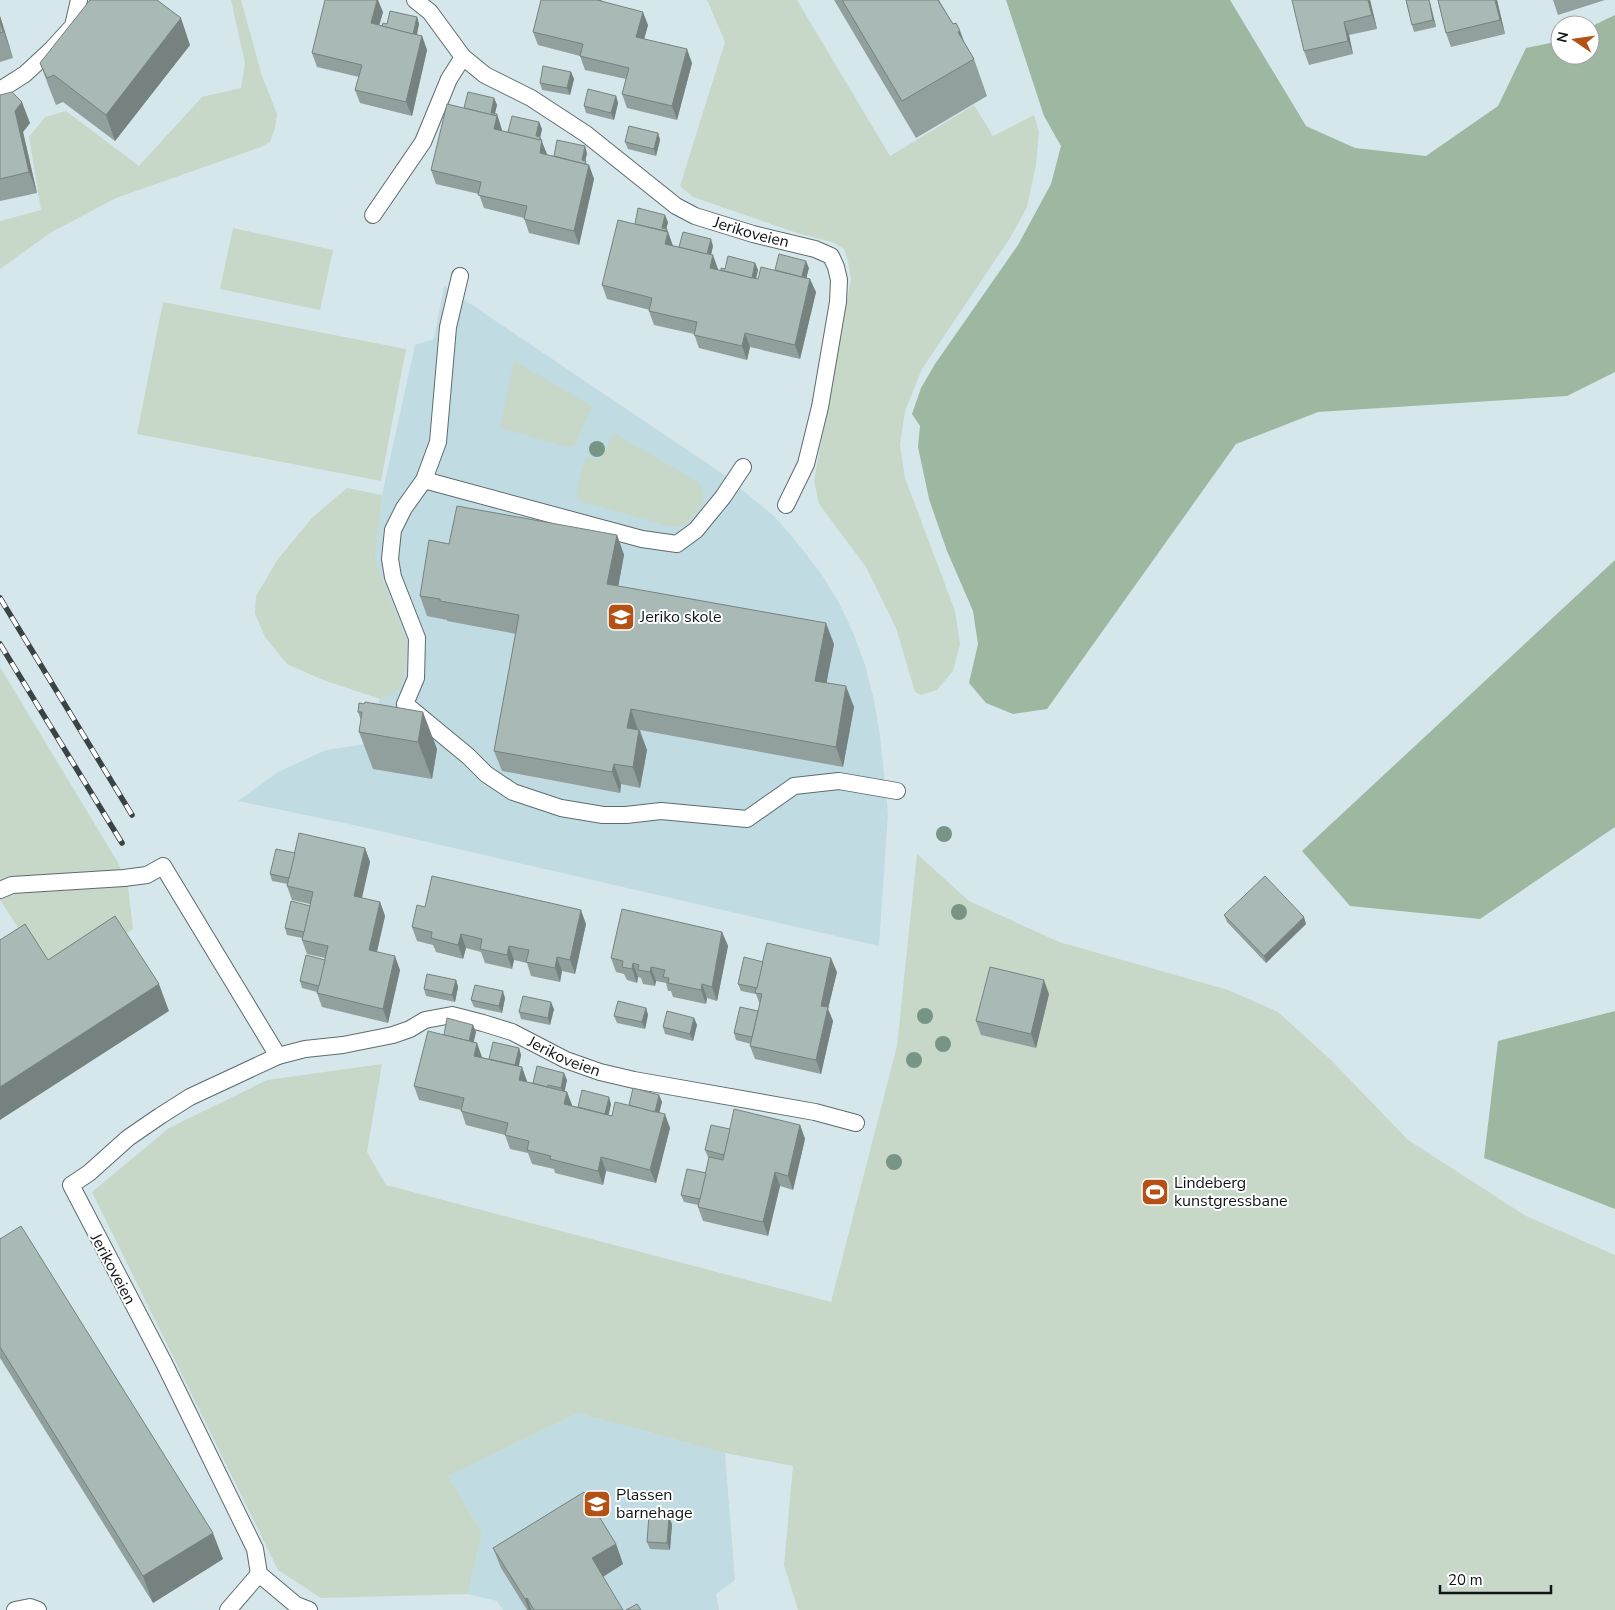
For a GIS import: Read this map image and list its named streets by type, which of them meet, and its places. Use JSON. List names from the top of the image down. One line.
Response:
{"streets":{"lane":["Jerikoveien"]},"places":{"school or university":["Jeriko skole","Plassen barnehage"],"sports":["Lindeberg kunstgressbane"]},"scale_bar":"20 m","north":"left"}
